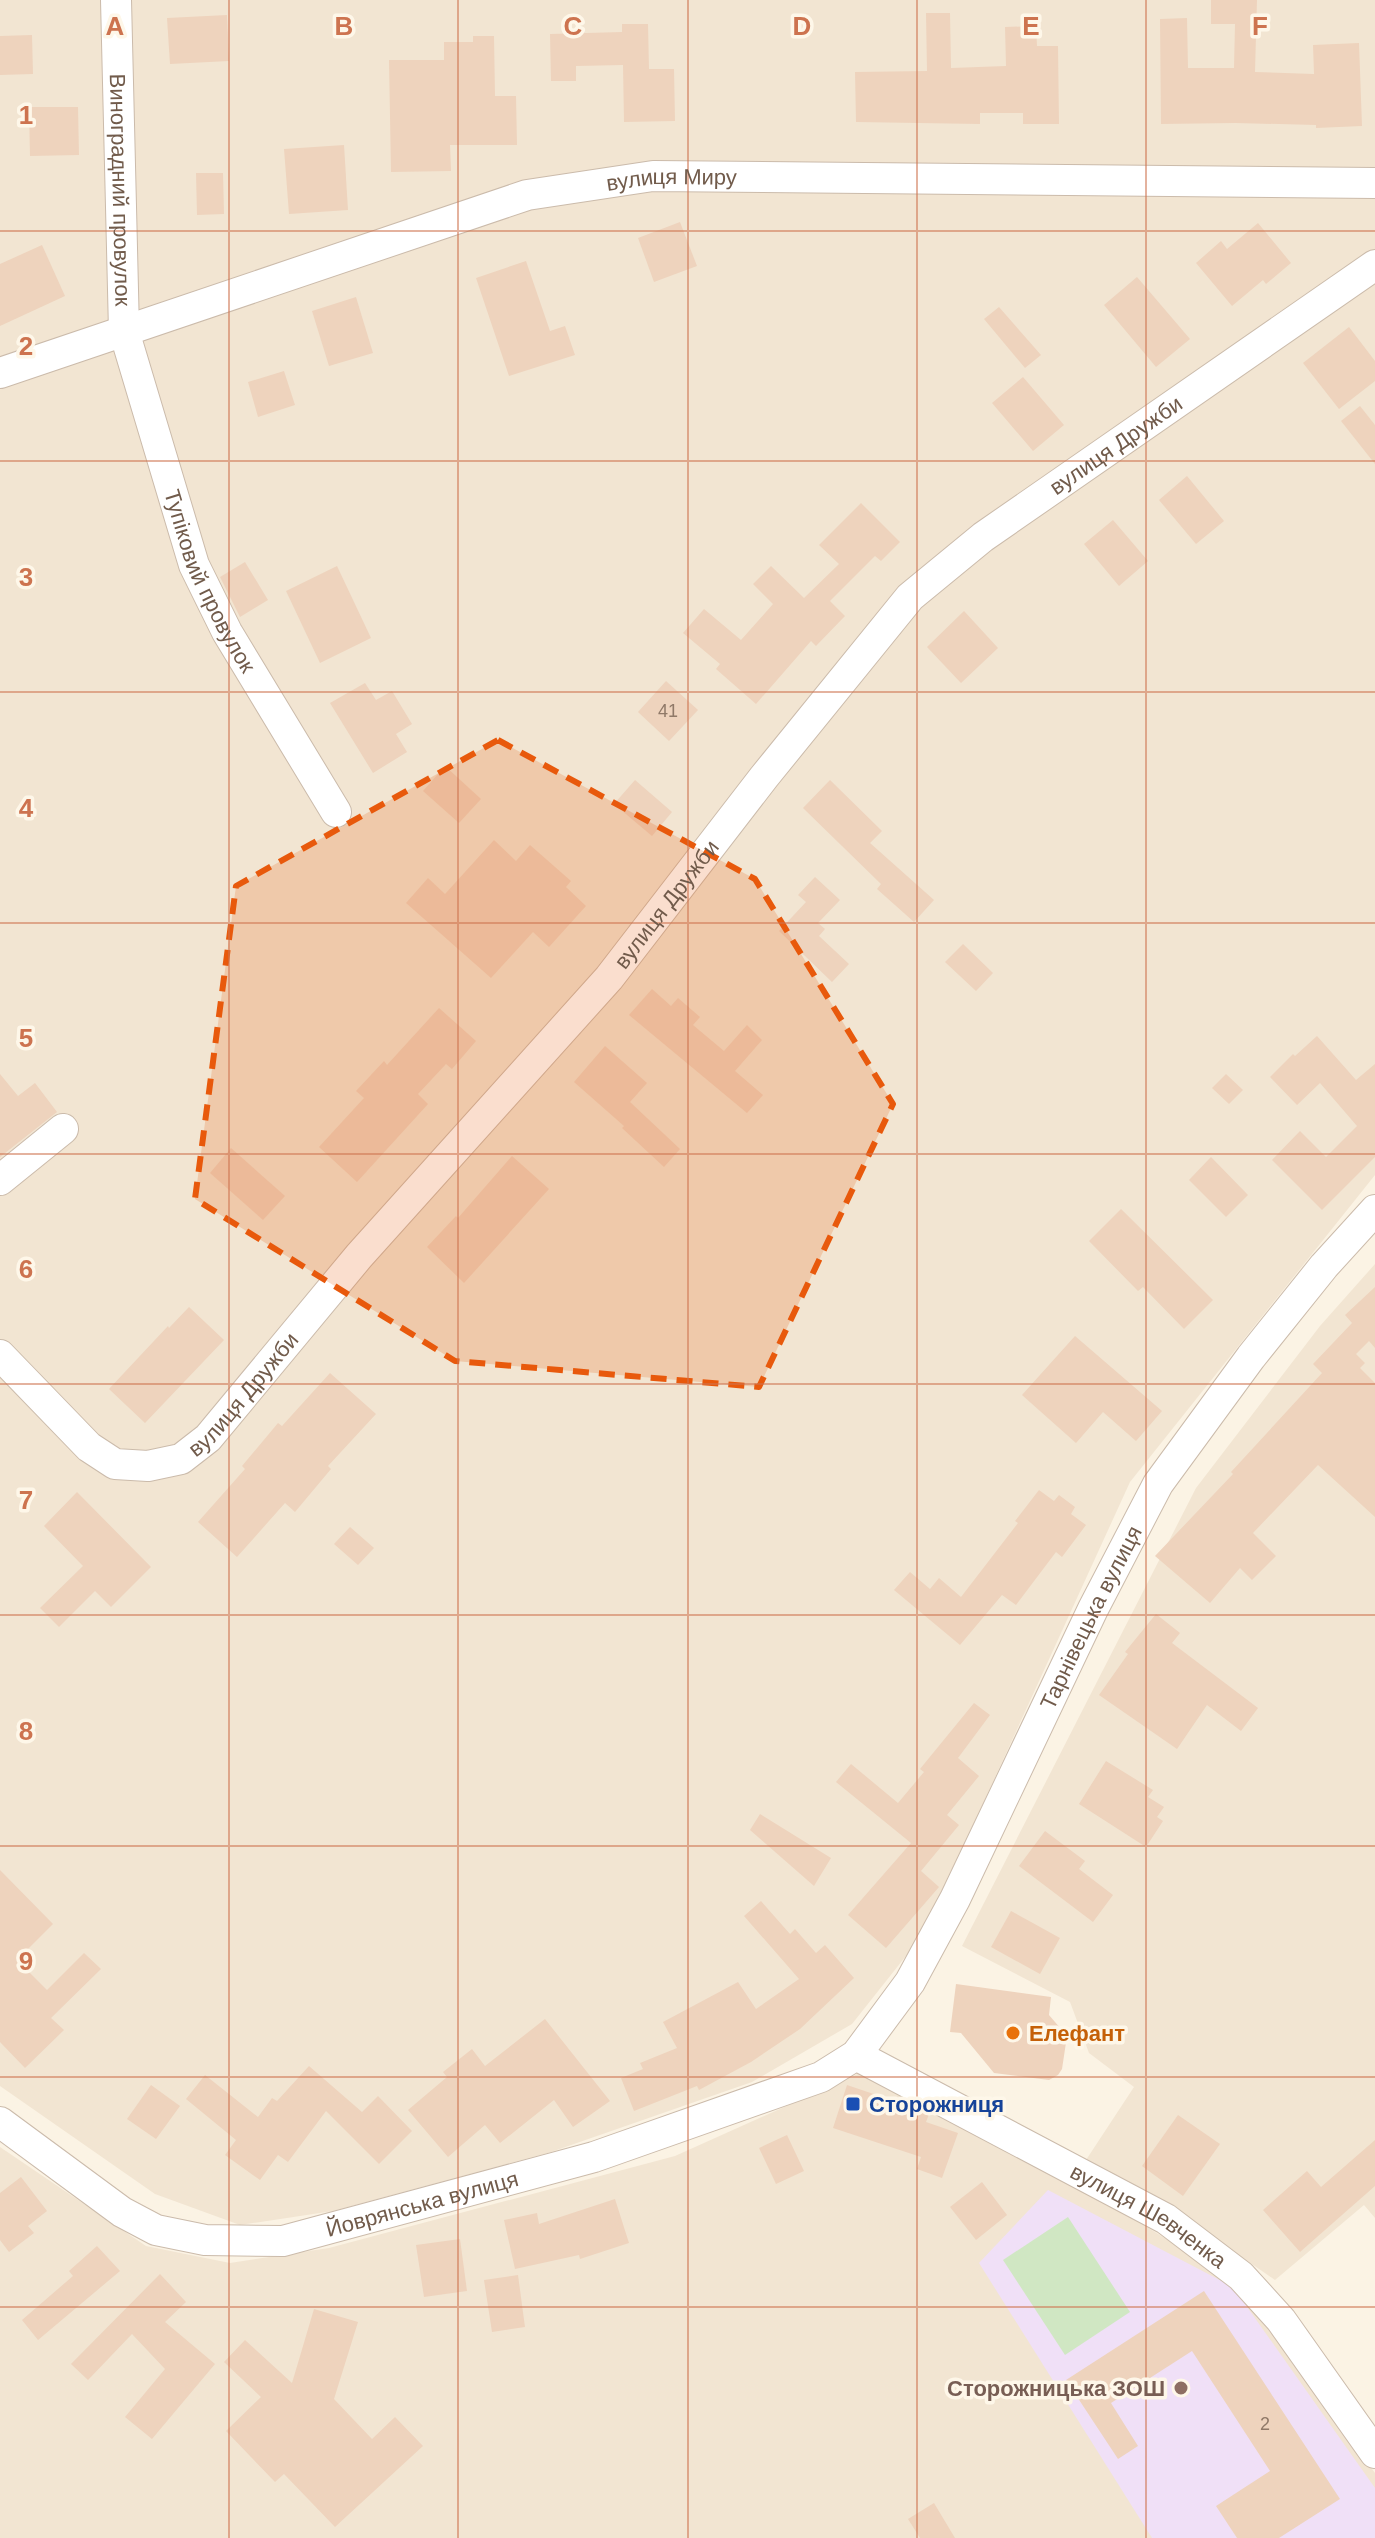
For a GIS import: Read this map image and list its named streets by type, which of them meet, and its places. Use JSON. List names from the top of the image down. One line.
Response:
{"streets":{"street":["вулиця Миру","Виноградний провулок","вулиця Дружби","Тупіковий провулок","Тарнівецька вулиця","Йоврянська вулиця","вулиця Шевченка"]},"crossings":[["вулиця Миру","Виноградний провулок"],["вулиця Миру","Тупіковий провулок"],["Виноградний провулок","Тупіковий провулок"],["Тарнівецька вулиця","Йоврянська вулиця"],["Тарнівецька вулиця","вулиця Шевченка"],["Йоврянська вулиця","вулиця Шевченка"]],"places":{"other":["Елефант","Сторожницька ЗОШ"],"transit":["Сторожниця"]},"house_numbers":["41","2"],"grid":{"columns":["A","B","C","D","E","F"],"rows":["1","2","3","4","5","6","7","8","9"]}}
